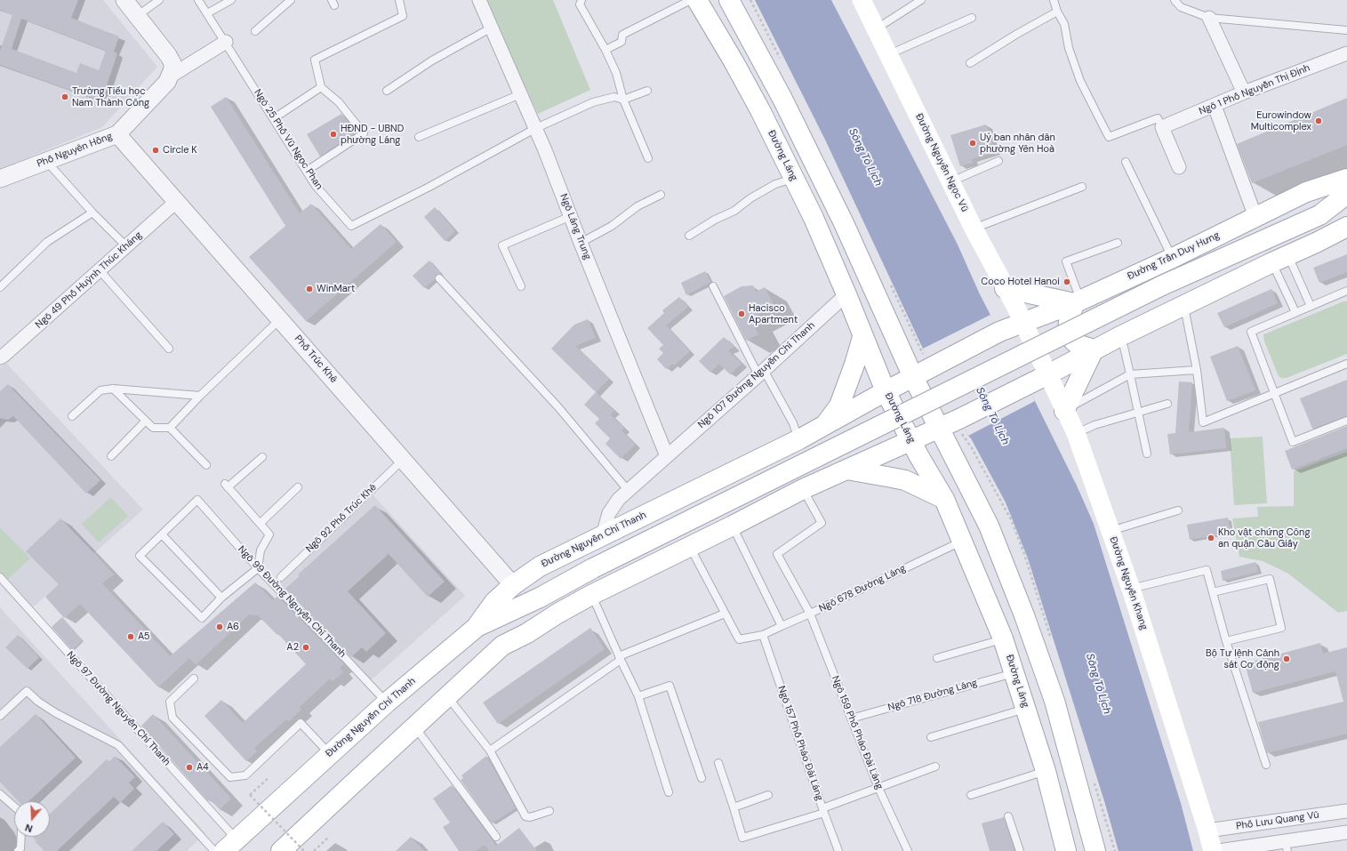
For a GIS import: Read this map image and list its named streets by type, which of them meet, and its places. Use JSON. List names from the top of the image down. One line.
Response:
{"streets":{"main road":["Đường Láng","Đường Nguyễn Ngọc Vũ","Đường Trần Duy Hưng","Đường Nguyễn Chí Thanh","Đường Nguyễn Khang"],"street":["Ngõ 1 Phố Nguyễn Thị Định","Phố Nguyên Hồng","Ngõ Láng Trung","Ngõ 49 Phố Huỳnh Thúc Kháng","Phố Trúc Khê","Ngõ 107 Đường Nguyễn Chí Thanh","Phố Lưu Quang Vũ"],"lane":["Ngõ 25 Phố Vũ Ngọc Phan","Ngõ 92 Phố Trúc Khê","Ngõ 678 Đường Láng","Ngõ 99 Đường Nguyễn Chí Thanh","Ngõ 718 Đường Láng","Ngõ 97 Đường Nguyễn Chí Thanh","Ngõ 159 Phố Pháo Đài Láng","Ngõ 157 Phố Pháo Đài Láng"]},"crossings":[["Ngõ 25 Phố Vũ Ngọc Phan","Ngõ Láng Trung"],["Phố Nguyên Hồng","Phố Trúc Khê"],["Đường Láng","Ngõ 107 Đường Nguyễn Chí Thanh"],["Đường Láng","Đường Nguyễn Chí Thanh"],["Đường Láng","Ngõ 678 Đường Láng"],["Đường Láng","Ngõ 718 Đường Láng"],["Đường Nguyễn Ngọc Vũ","Đường Trần Duy Hưng"],["Đường Nguyễn Ngọc Vũ","Đường Nguyễn Khang"],["Ngõ Láng Trung","Ngõ 107 Đường Nguyễn Chí Thanh"],["Đường Trần Duy Hưng","Đường Nguyễn Chí Thanh"],["Đường Trần Duy Hưng","Đường Nguyễn Khang"],["Ngõ 49 Phố Huỳnh Thúc Kháng","Phố Trúc Khê"],["Phố Trúc Khê","Ngõ 92 Phố Trúc Khê"],["Phố Trúc Khê","Đường Nguyễn Chí Thanh"],["Ngõ 107 Đường Nguyễn Chí Thanh","Đường Nguyễn Chí Thanh"],["Đường Nguyễn Chí Thanh","Ngõ 99 Đường Nguyễn Chí Thanh"],["Đường Nguyễn Chí Thanh","Ngõ 97 Đường Nguyễn Chí Thanh"],["Đường Nguyễn Khang","Phố Lưu Quang Vũ"],["Ngõ 678 Đường Láng","Ngõ 159 Phố Pháo Đài Láng"],["Ngõ 678 Đường Láng","Ngõ 157 Phố Pháo Đài Láng"],["Ngõ 718 Đường Láng","Ngõ 159 Phố Pháo Đài Láng"]],"water":["Sông Tô Lịch"],"places":["Trường Tiểu học Nam Thành Công","Eurowindow Multicomplex","HĐND - UBND phường Láng","Uỷ ban nhân dân phường Yên Hoà","Circle K","Coco Hotel Hanoi","WinMart","Hacisco Apartment","Kho vật chứng Công an quận Cầu Giấy","A6","A5","A2","Bộ Tư lệnh Cảnh sát Cơ động","A4"],"north":"bottom"}
